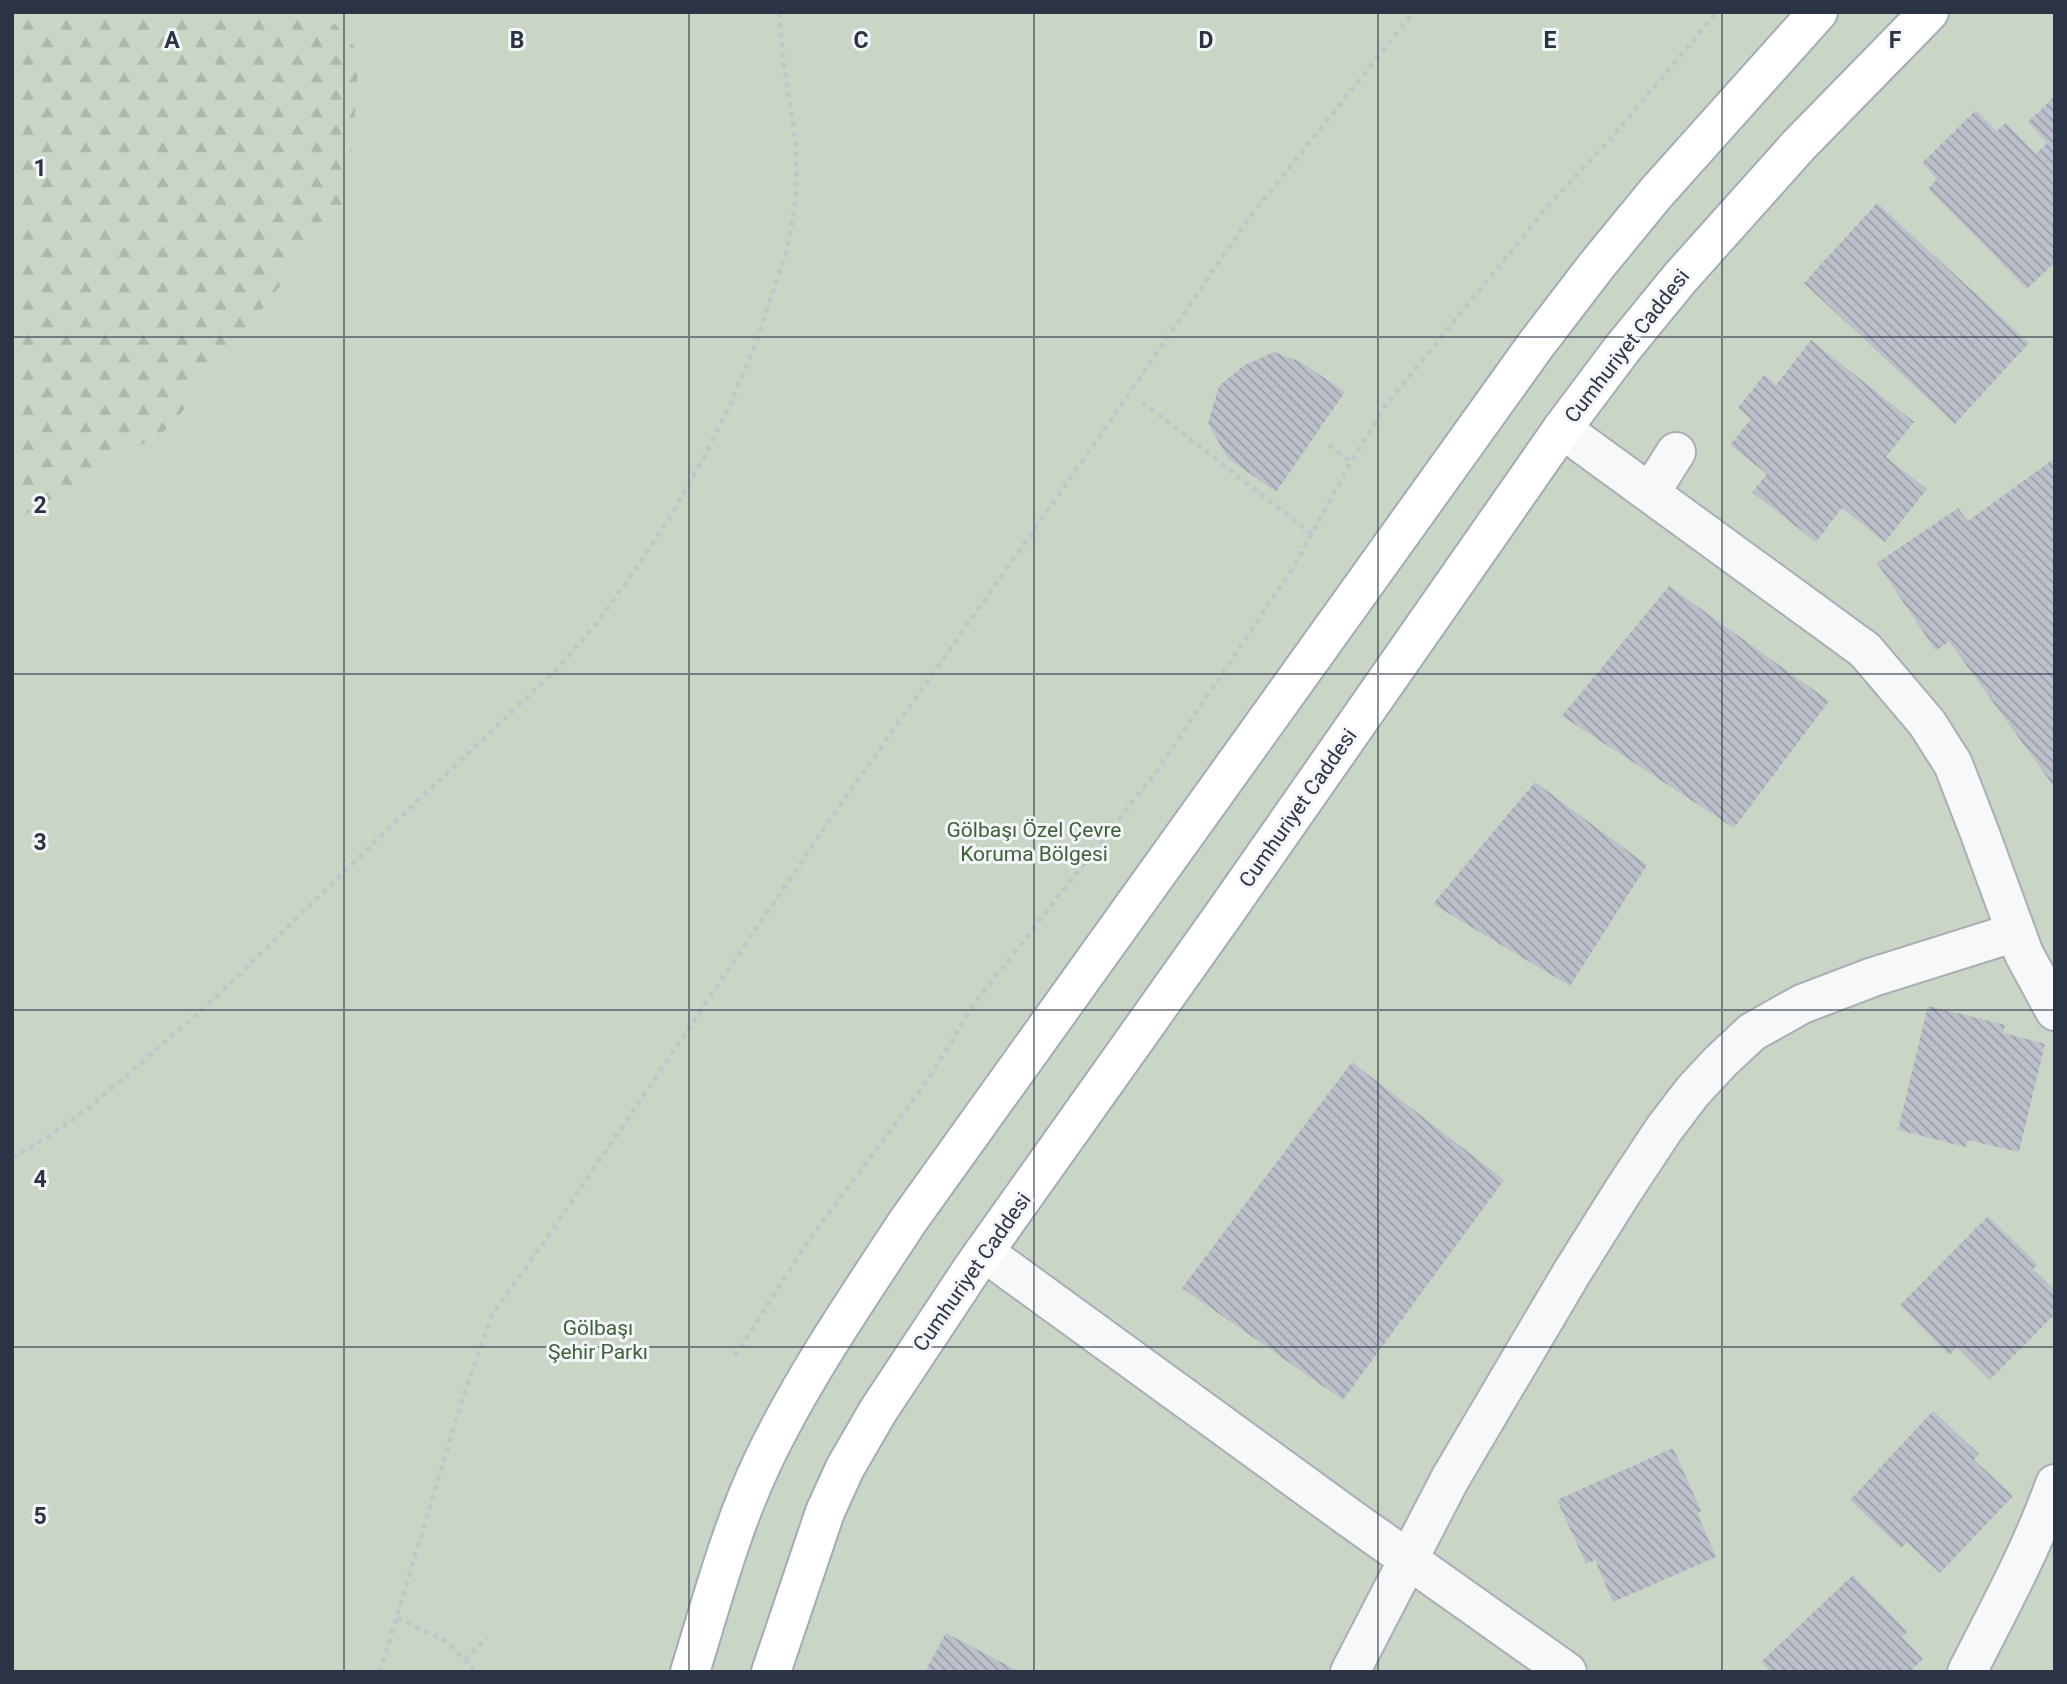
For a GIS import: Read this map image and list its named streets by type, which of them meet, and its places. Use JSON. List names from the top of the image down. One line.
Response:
{"streets":{"main road":["Cumhuriyet Caddesi"]},"parks":["Gölbaşı Özel Çevre Koruma Bölgesi","Gölbaşı Şehir Parkı"],"grid":{"columns":["A","B","C","D","E","F"],"rows":["1","2","3","4","5"]}}
